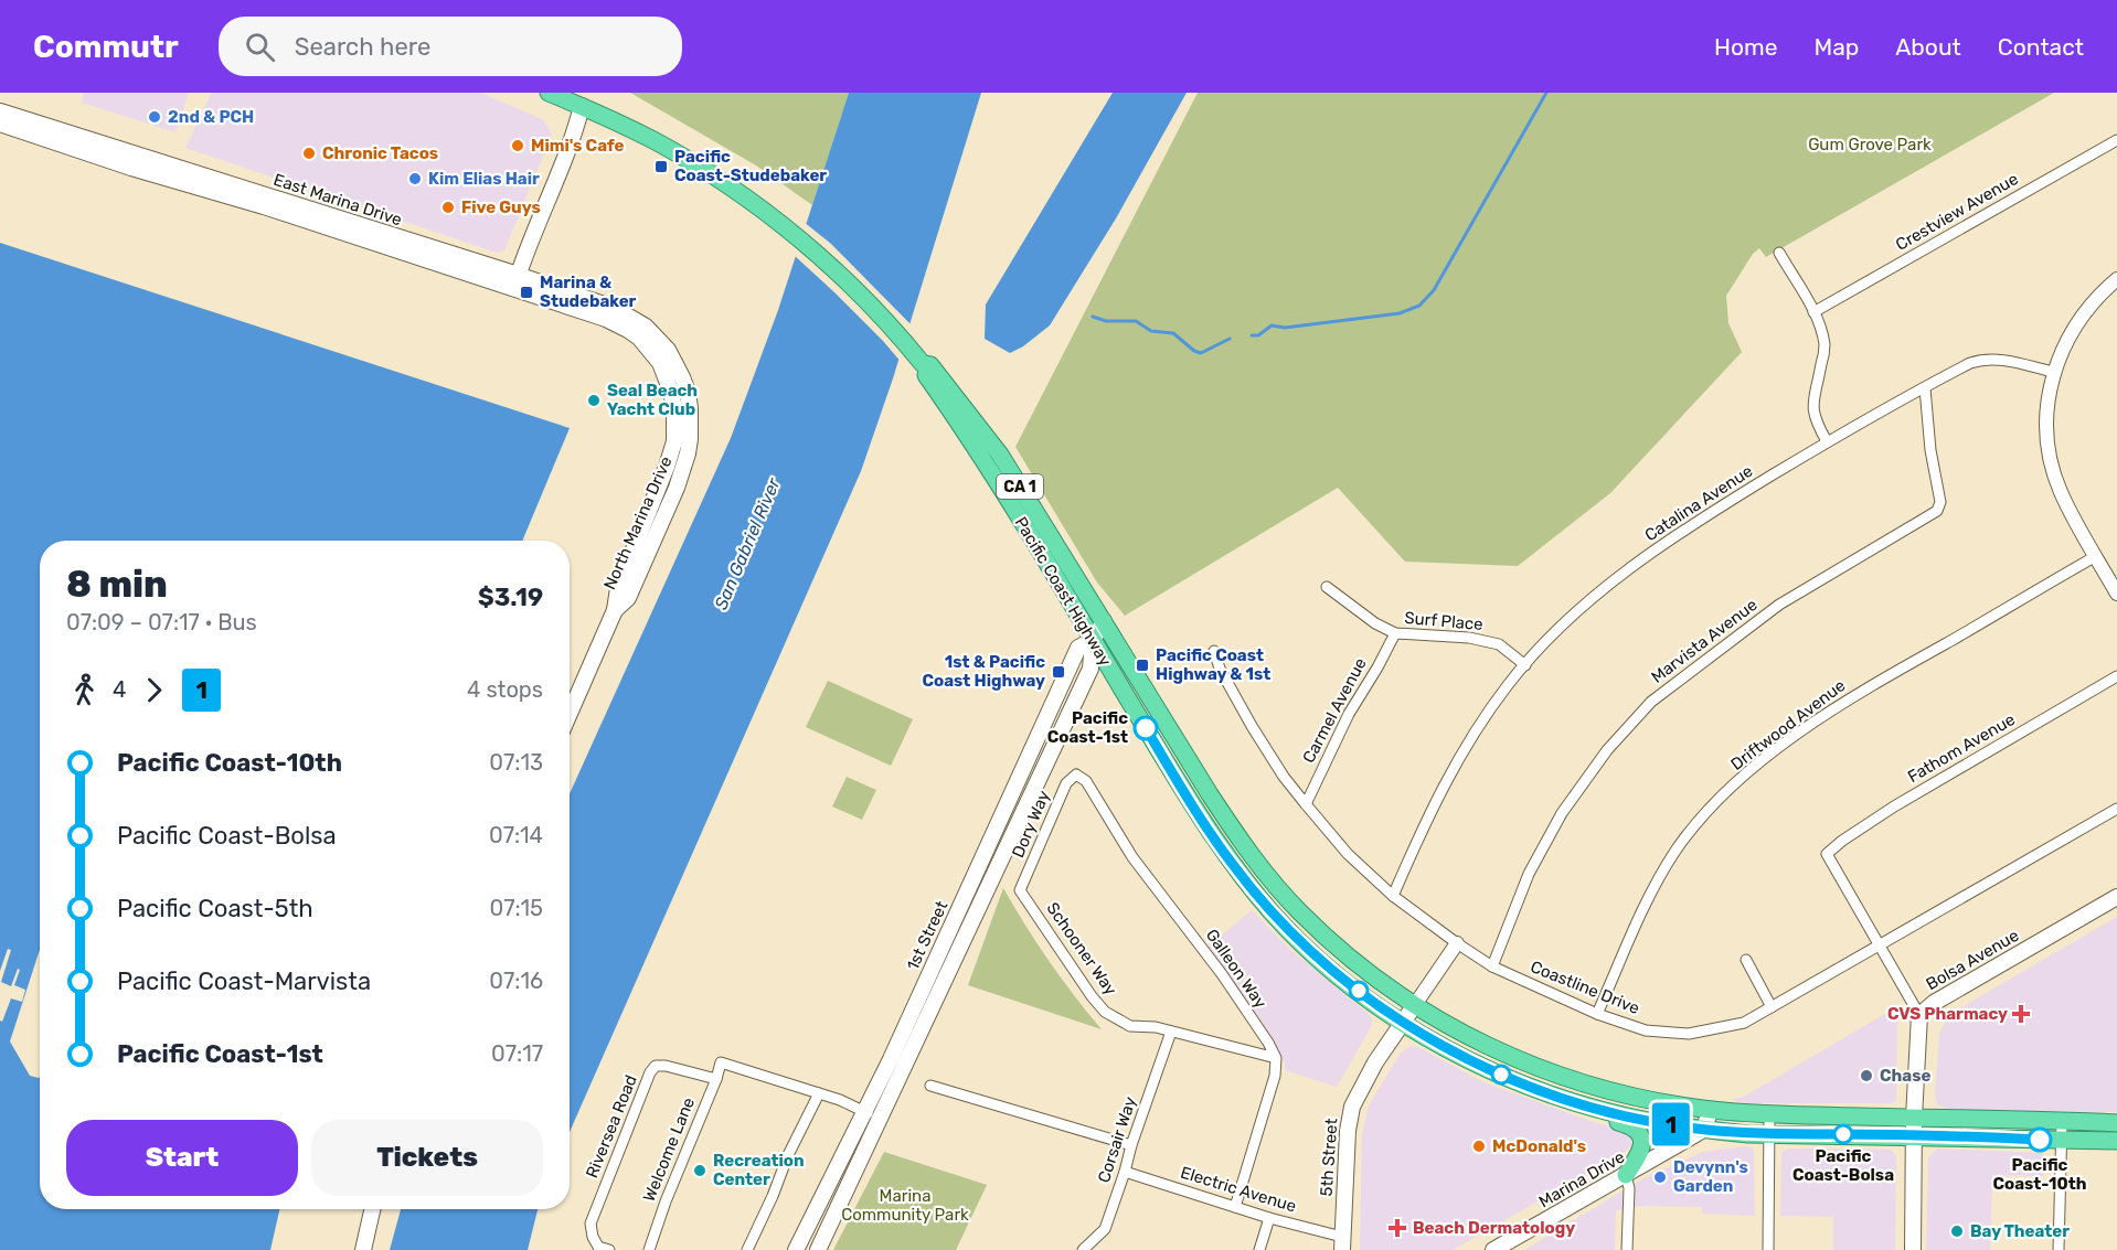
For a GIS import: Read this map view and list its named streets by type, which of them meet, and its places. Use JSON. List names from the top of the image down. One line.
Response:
{"streets":{"highway":["CA 1","Pacific Coast Highway"],"main road":["East Marina Drive","North Marina Drive","1st Street","Bolsa Avenue","5th Street","Marina Drive"],"street":["Crestview Avenue","Catalina Avenue","Surf Place","Marvista Avenue","Carmel Avenue","Driftwood Avenue","Fathom Avenue","Dory Way","Schooner Way","Galleon Way","Coastline Drive","Riversea Road","Corsair Way","Welcome Lane","Electric Avenue"]},"crossings":[["East Marina Drive","North Marina Drive"],["CA 1","Pacific Coast Highway"],["Catalina Avenue","Surf Place"],["Catalina Avenue","Marvista Avenue"],["Catalina Avenue","Coastline Drive"],["Pacific Coast Highway","1st Street"],["Pacific Coast Highway","Bolsa Avenue"],["Pacific Coast Highway","5th Street"],["Pacific Coast Highway","Marina Drive"],["Surf Place","Carmel Avenue"],["Marvista Avenue","Coastline Drive"],["Carmel Avenue","Coastline Drive"],["Driftwood Avenue","Coastline Drive"],["Fathom Avenue","Coastline Drive"],["Dory Way","Schooner Way"],["Dory Way","Galleon Way"],["Schooner Way","Galleon Way"],["Schooner Way","Corsair Way"],["Riversea Road","Welcome Lane"],["Corsair Way","Electric Avenue"],["5th Street","Electric Avenue"]],"water":["San Gabriel River"],"parks":["Gum Grove Park","Marina Community Park"],"places":{"other":["2nd & PCH","Mimi's Cafe","Chronic Tacos","Kim Elias Hair","Five Guys","Seal Beach Yacht Club","Pacific Coast-1st","Chase","Pacific Coast-Bolsa","Pacific Coast-10th","McDonald's","Recreation Center","Devynn's Garden","Bay Theater"],"transit":["Pacific Coast-Studebaker","Marina & Studebaker","Pacific Coast Highway & 1st","1st & Pacific Coast Highway"],"health":["CVS Pharmacy","Beach Dermatology"]},"lines":["bus line 1"],"page":{"header":"Commutr","search":"Search here","nav":["Home","Map","About","Contact"],"on_map":"1","heading":["8 min","07:09 – 07:17 · Bus","$3.19"],"legs":["4","1","4 stops"],"list":[{"name":"Pacific Coast-10th","value":"07:13"},{"name":"Pacific Coast-Bolsa","value":"07:14"},{"name":"Pacific Coast-5th","value":"07:15"},{"name":"Pacific Coast-Marvista","value":"07:16"},{"name":"Pacific Coast-1st","value":"07:17"}],"buttons":["Start","Tickets"]}}
